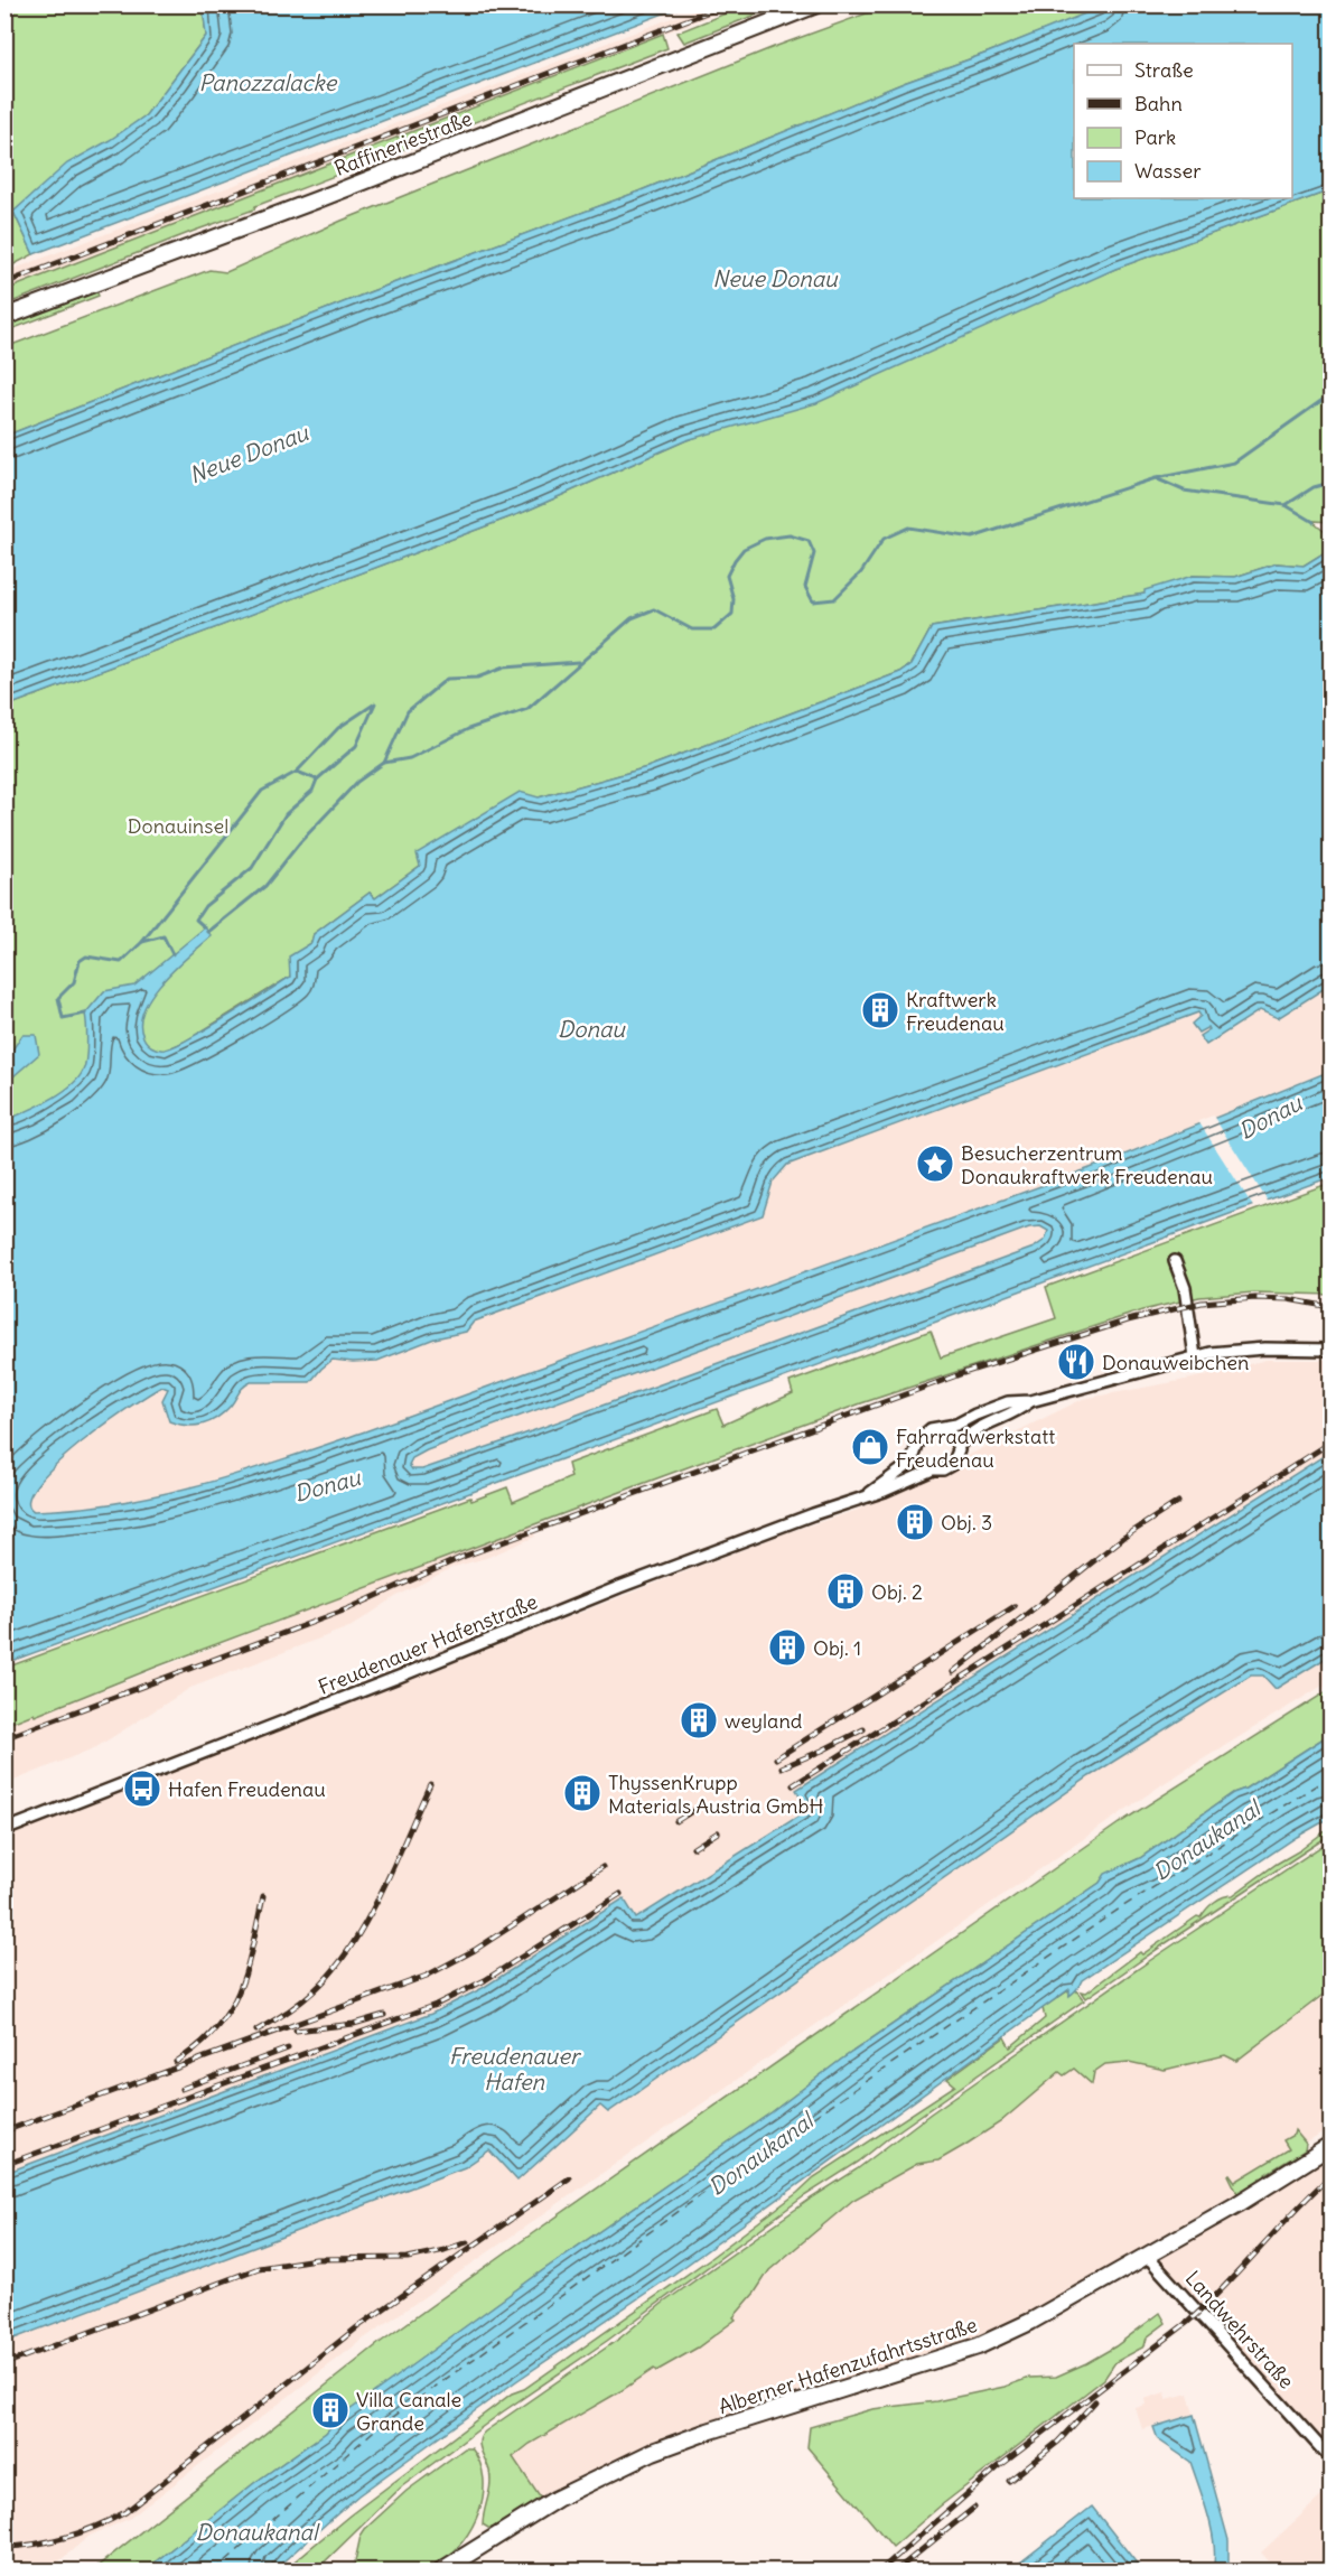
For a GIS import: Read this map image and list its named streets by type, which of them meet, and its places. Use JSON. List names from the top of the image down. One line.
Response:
{"streets":{"street":["Raffineriestraße","Freudenauer Hafenstraße","Landwehrstraße","Alberner Hafenzufahrtsstraße"]},"crossings":[["Landwehrstraße","Alberner Hafenzufahrtsstraße"]],"water":["Panozzalacke","Neue Donau","Donau","Donaukanal","Freudenauer Hafen"],"parks":["Donauinsel"],"places":{"building":["Kraftwerk Freudenau","Obj. 3","Obj. 2","Obj. 1","weyland","ThyssenKrupp Materials Austria GmbH","Villa Canale Grande"],"place":["Besucherzentrum Donaukraftwerk Freudenau"],"restaurant":["Donauweibchen"],"shop":["Fahrradwerkstatt Freudenau"],"bus stop":["Hafen Freudenau"]},"legend":["Straße","Bahn","Park","Wasser"]}
